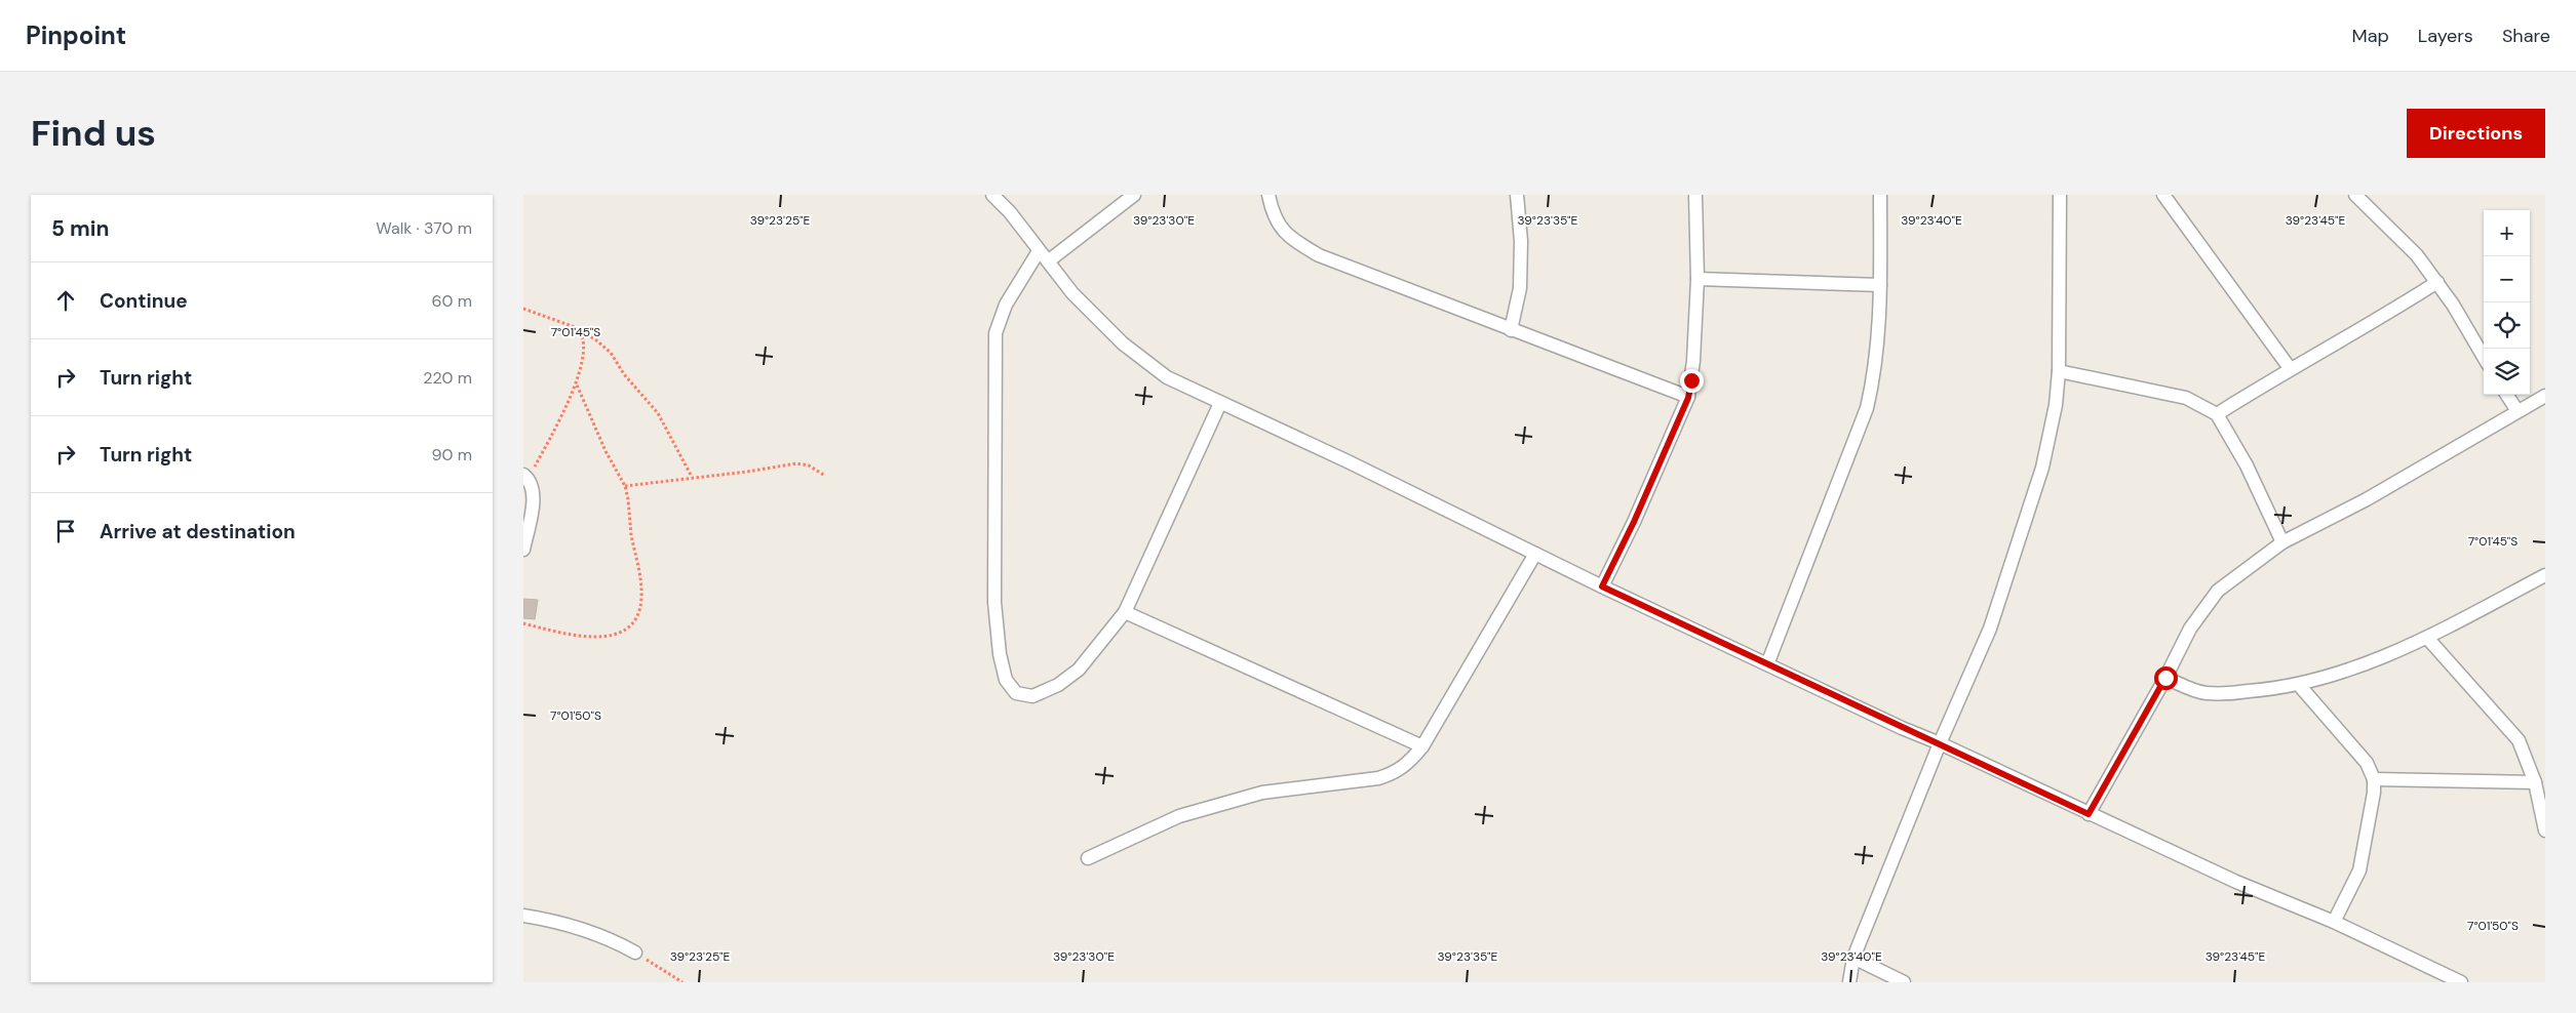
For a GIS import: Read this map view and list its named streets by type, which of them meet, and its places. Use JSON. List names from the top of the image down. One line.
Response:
{"page":{"header":"Pinpoint","nav":["Map","Layers","Share"],"buttons":"Directions","title":"Find us","heading":["5 min","Walk · 370 m"],"map_buttons":["+","−"],"list":[["Continue","60 m"],["Turn right","220 m"],["Turn right","90 m"],"Arrive at destination"]},"coordinates":["39°23'25\"E","39°23'30\"E","39°23'35\"E","39°23'40\"E","39°23'45\"E","7°01'45\"S","7°01'50\"S"]}
